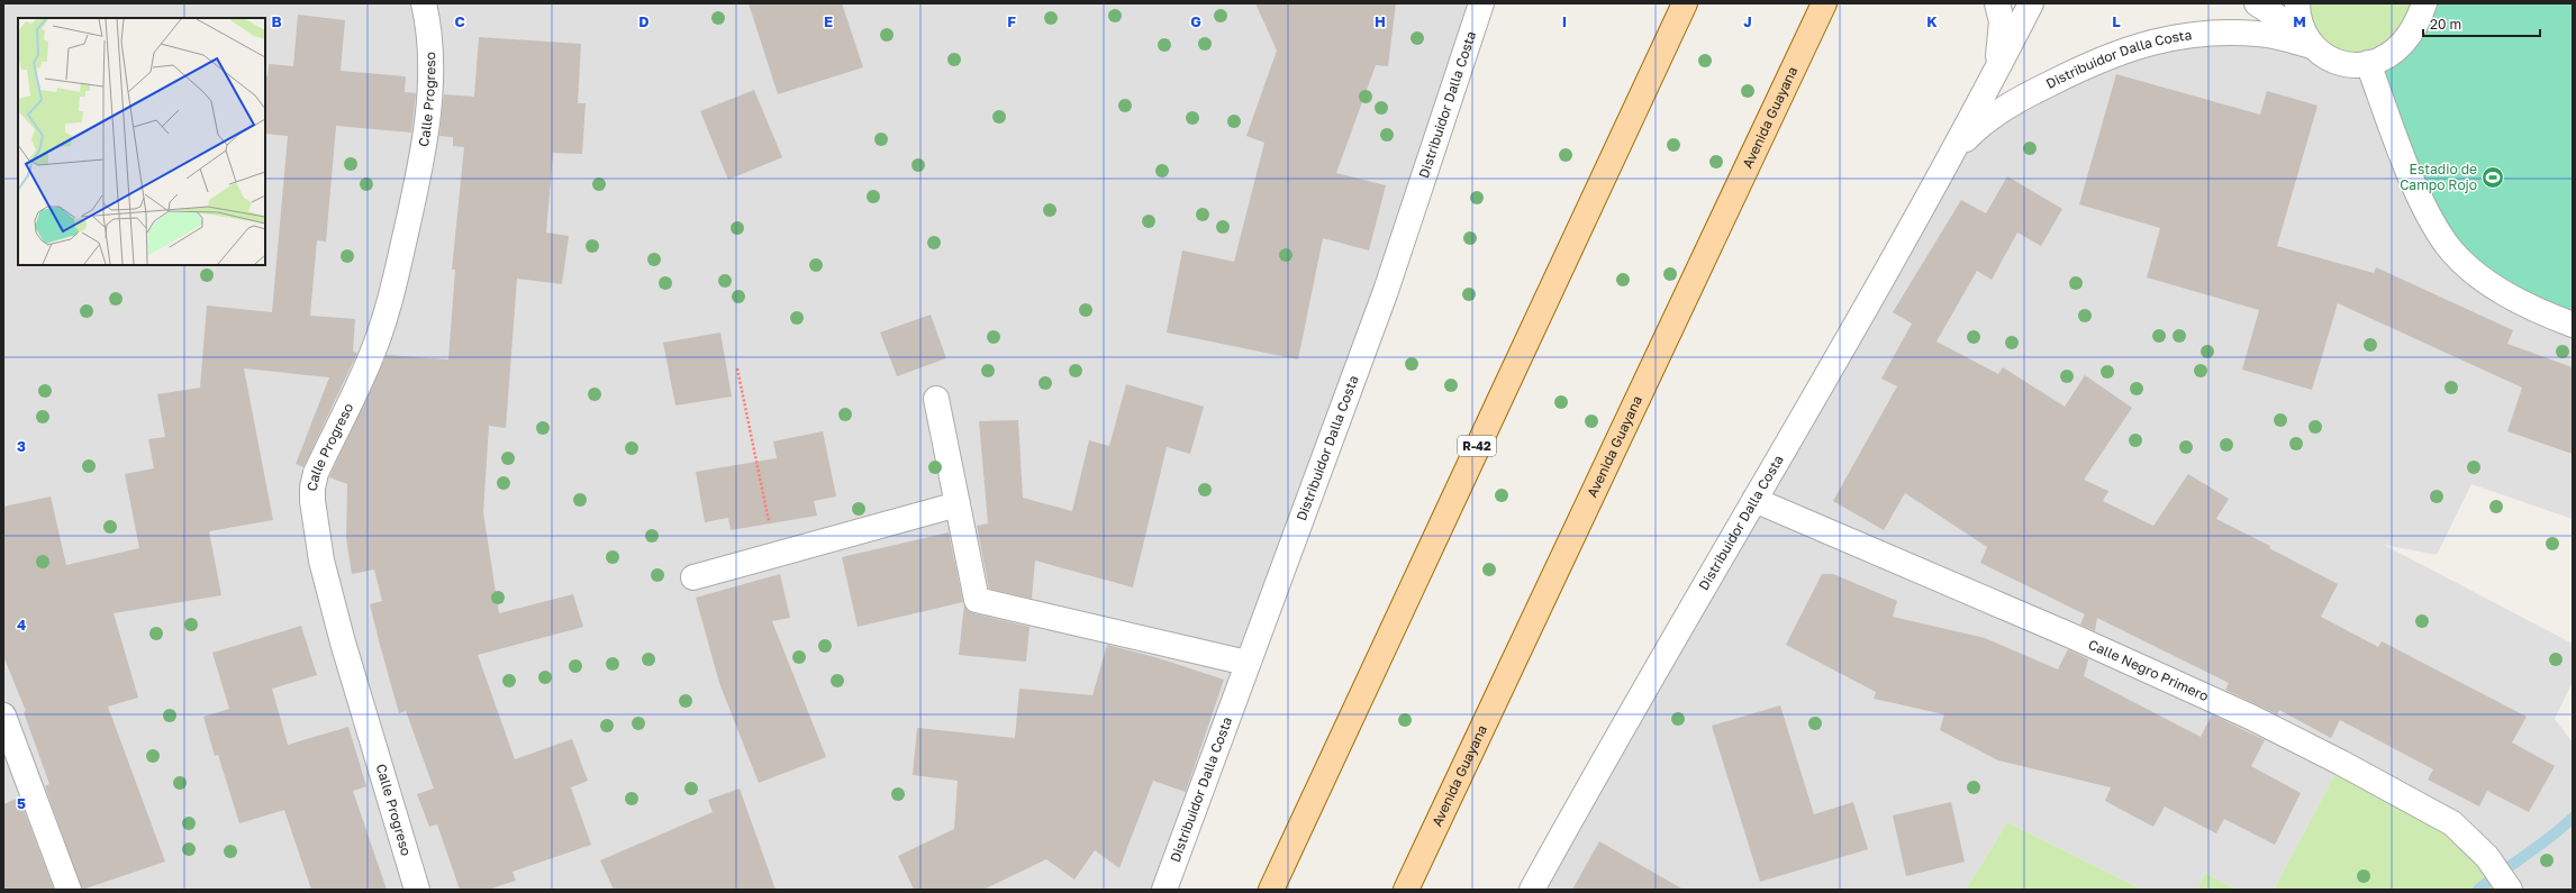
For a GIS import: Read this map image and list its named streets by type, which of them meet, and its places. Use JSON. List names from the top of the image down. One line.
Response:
{"streets":{"main road":["Avenida Guayana","R-42"],"street":["Distribuidor Dalla Costa","Calle Progreso","Calle Negro Primero"]},"crossings":[["Distribuidor Dalla Costa","Calle Negro Primero"]],"places":{"sports":["Estadio de Campo Rojo"]},"scale_bar":"20 m","grid":{"columns":["B","C","D","E","F","G","H","I","J","K","L","M"],"rows":["3","4","5"]}}
